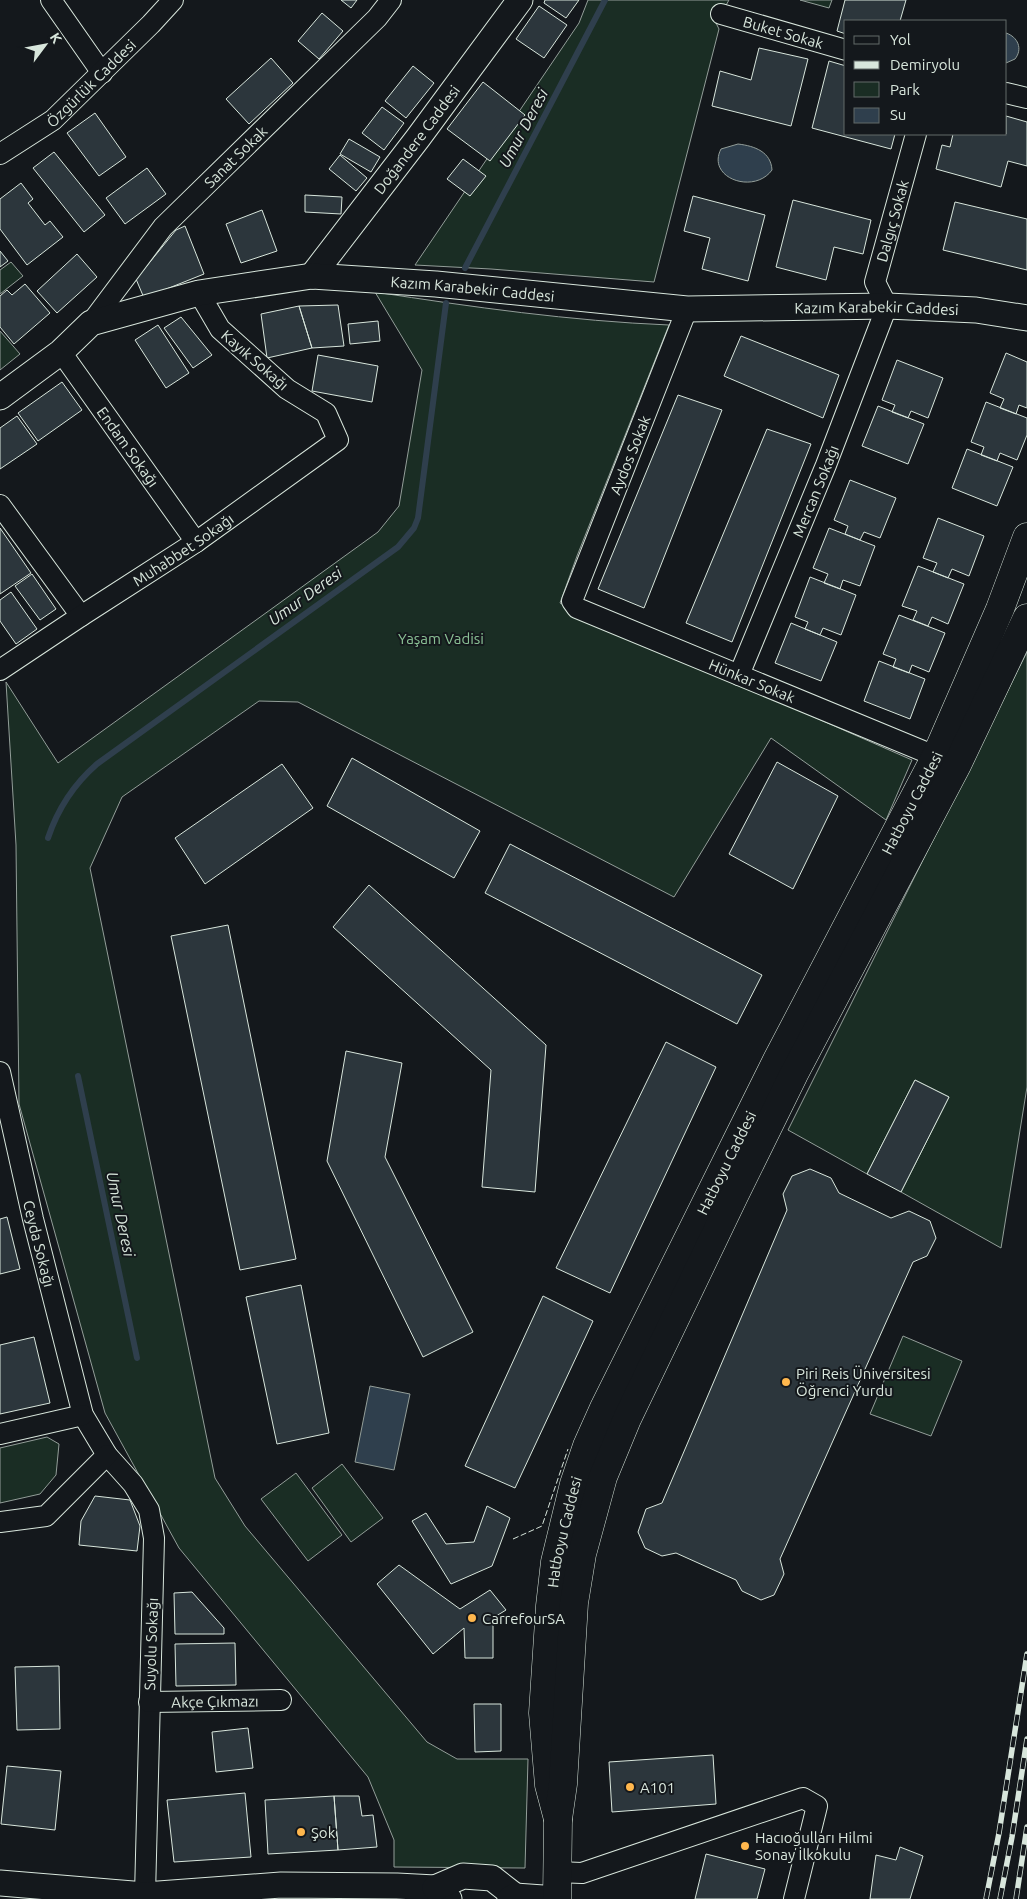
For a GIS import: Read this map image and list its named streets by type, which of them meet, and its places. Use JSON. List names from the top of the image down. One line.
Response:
{"streets":{"main road":["Hatboyu Caddesi"],"street":["Buket Sokak","Özgürlük Caddesi","Doğandere Caddesi","Sanat Sokak","Dalgıç Sokak","Kazım Karabekir Caddesi","Kayık Sokağı","Endam Sokağı","Aydos Sokak","Mercan Sokağı","Muhabbet Sokağı","Hünkar Sokak","Ceyda Sokağı","Suyolu Sokağı","Akçe Çıkmazı"]},"crossings":[["Doğandere Caddesi","Kazım Karabekir Caddesi"],["Sanat Sokak","Kazım Karabekir Caddesi"],["Dalgıç Sokak","Kazım Karabekir Caddesi"],["Dalgıç Sokak","Mercan Sokağı"],["Kazım Karabekir Caddesi","Kayık Sokağı"],["Kazım Karabekir Caddesi","Endam Sokağı"],["Kazım Karabekir Caddesi","Aydos Sokak"],["Kazım Karabekir Caddesi","Mercan Sokağı"],["Kayık Sokağı","Muhabbet Sokağı"],["Endam Sokağı","Muhabbet Sokağı"],["Aydos Sokak","Hünkar Sokak"],["Mercan Sokağı","Hünkar Sokak"],["Hünkar Sokak","Hatboyu Caddesi"],["Ceyda Sokağı","Suyolu Sokağı"],["Suyolu Sokağı","Akçe Çıkmazı"]],"water":["Umur Deresi"],"parks":["Yaşam Vadisi"],"places":["Piri Reis Üniversitesi Öğrenci Yurdu","CarrefourSA","A101","Şok","Hacıoğulları Hilmi Sonay İlkokulu"],"legend":["Yol","Demiryolu","Park","Su"],"north":"top right"}
